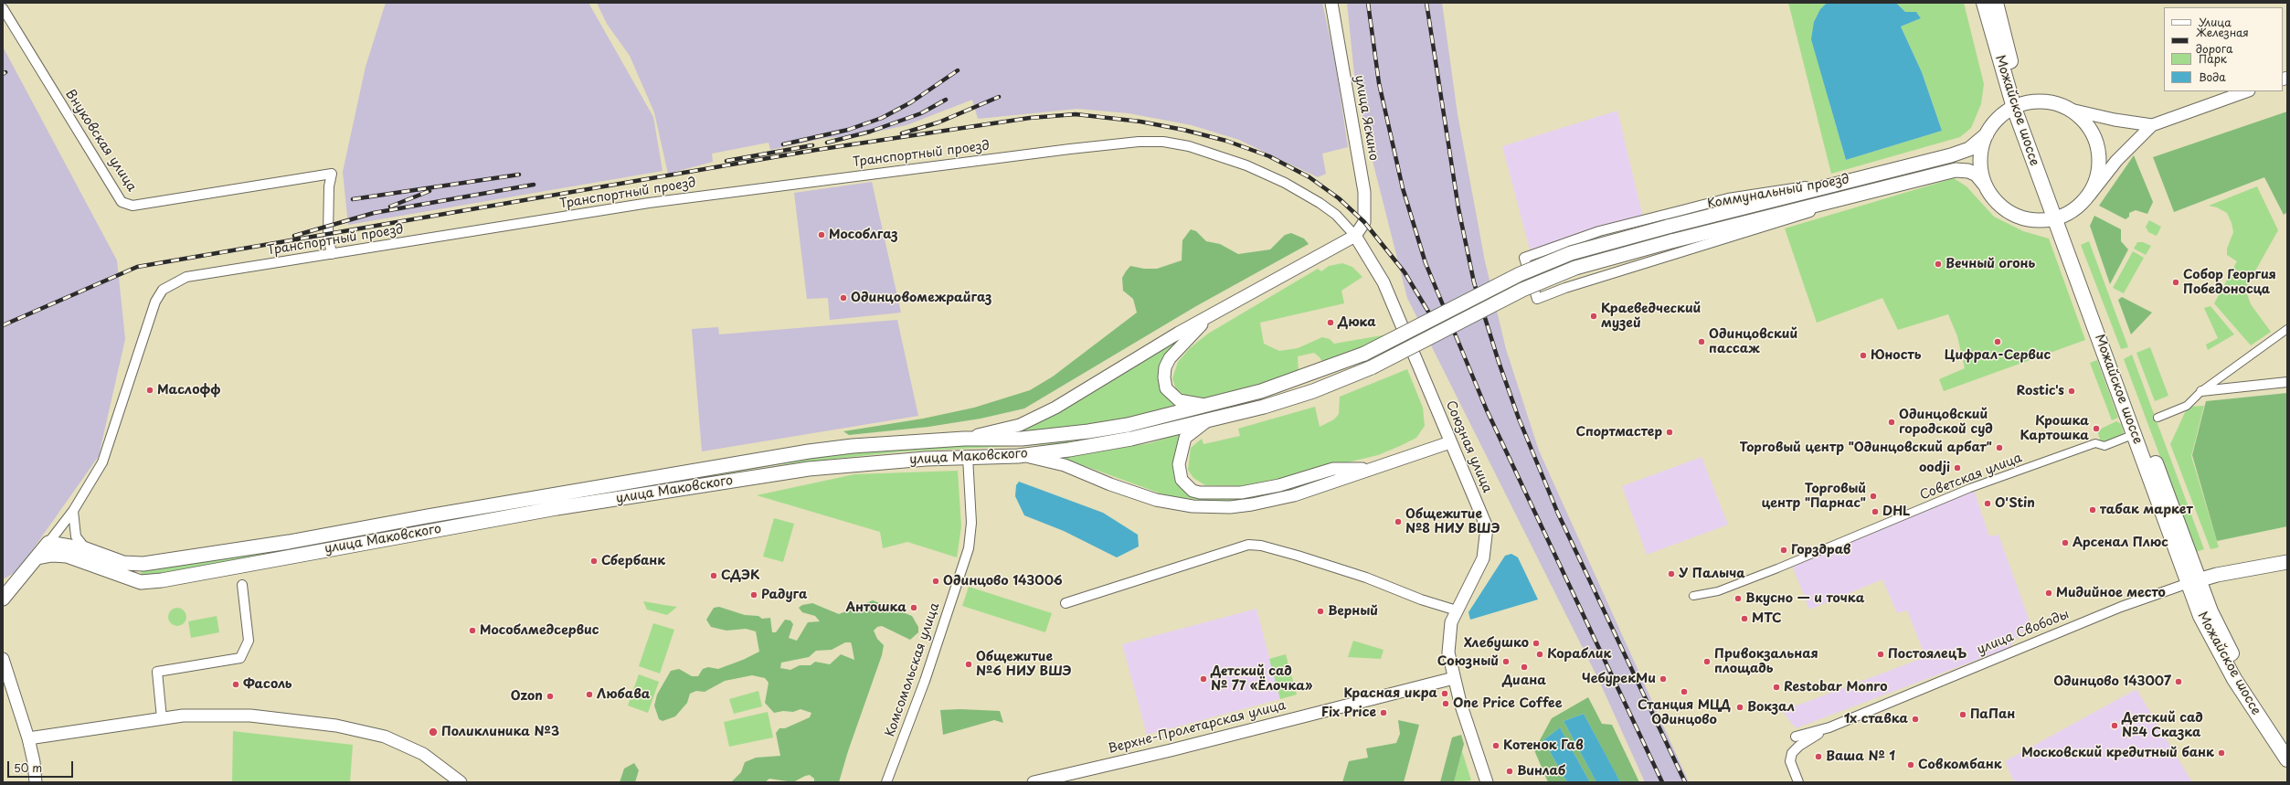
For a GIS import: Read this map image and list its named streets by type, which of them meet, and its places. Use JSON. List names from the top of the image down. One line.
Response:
{"streets":{"main road":["Можайское шоссе","Коммунальный проезд","улица Маковского"],"street":["улица Яскино","Внуковская улица","Транспортный проезд","Союзная улица","Советская улица","улица Свободы","Комсомольская улица","Верхне-Пролетарская улица"]},"crossings":[["Можайское шоссе","Коммунальный проезд"],["Можайское шоссе","Советская улица"],["Можайское шоссе","улица Свободы"],["улица Яскино","Транспортный проезд"],["улица Яскино","Союзная улица"],["Внуковская улица","Транспортный проезд"],["Транспортный проезд","Союзная улица"],["Транспортный проезд","улица Маковского"],["Коммунальный проезд","улица Маковского"],["Союзная улица","Верхне-Пролетарская улица"],["улица Маковского","Комсомольская улица"]],"places":["Мособлгаз","Вечный огонь","Собор Георгия Победоносца","Одинцовомежрайгаз","Краеведческий музей","Дюка","Одинцовский пассаж","Цифрал-Сервис","Юность","Маслофф","Rostic's","Одинцовский городской суд","Крошка Картошка","Спортмастер","Торговый центр \"Одинцовский арбат\"","oodji","Торговый центр \"Парнас\"","O'Stin","табак маркет","DHL","Общежитие №8 НИУ ВШЭ","Арсенал Плюс","Горздрав","Сбербанк","У Палыча","СДЭК","Одинцово 143006","Мидийное место","Радуга","Вкусно — и точка","Антошка","Верный","МТС","Мособлмедсервис","Хлебушко","Кораблик","ПостоялецЪ","Союзный","Привокзальная площадь","Общежитие №6 НИУ ВШЭ","Диана","Детский сад № 77 «Ёлочка»","ЧебурекМи","Одинцово 143007","Фасоль","Restobar Monro","Станция МЦД Одинцово","Красная икра","Любава","Ozon","One Price Coffee","Вокзал","Fix Price","ПаПан","1х ставка","Детский сад №4 Сказка","Поликлиника №3","Котенок Гав","Московский кредитный банк","Ваша № 1","Совкомбанк","Винлаб"],"legend":["Улица","Железная дорога","Парк","Вода"],"scale_bar":"50 m"}
